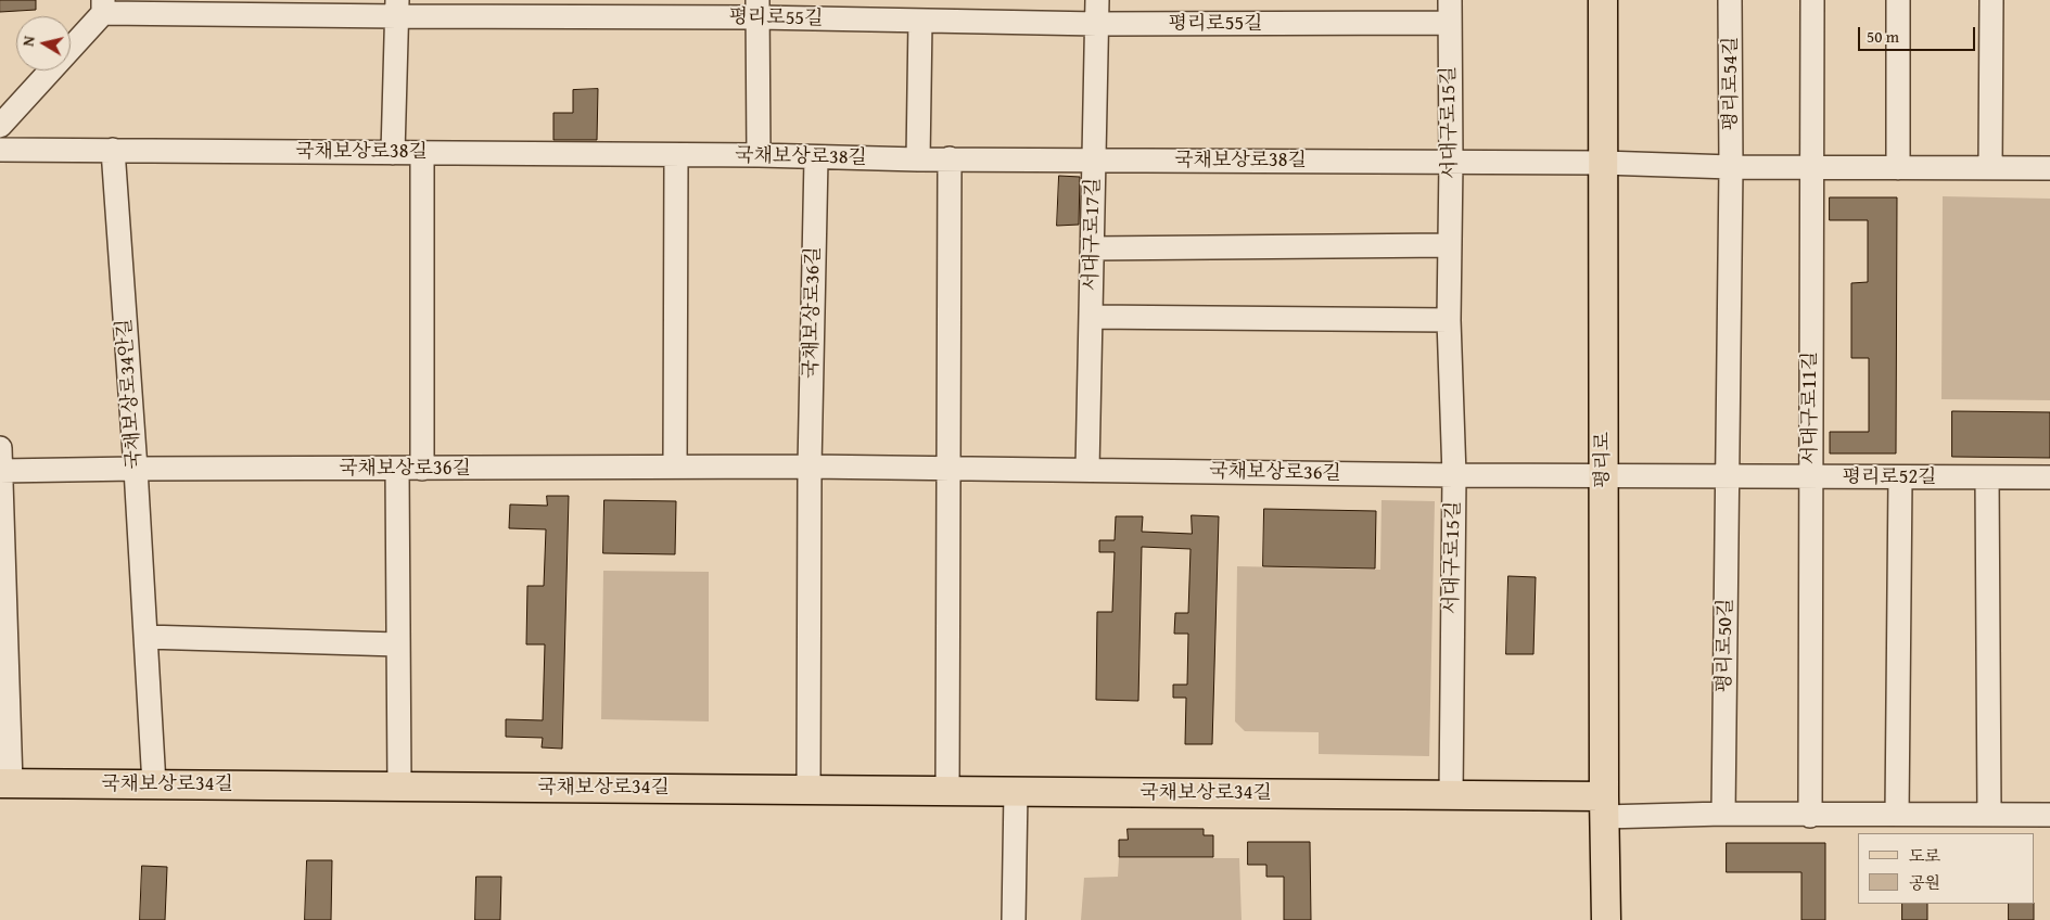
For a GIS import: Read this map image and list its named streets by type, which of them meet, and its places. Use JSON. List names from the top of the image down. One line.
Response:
{"streets":{"main road":["평리로","국채보상로34길"],"street":["평리로55길","평리로54길","서대구로15길","국채보상로38길","서대구로17길","국채보상로36길","국채보상로34안길","서대구로11길","평리로52길","평리로50길"]},"crossings":[["평리로55길","서대구로15길"],["평리로55길","서대구로17길"],["서대구로15길","국채보상로38길"],["서대구로15길","국채보상로36길"],["서대구로15길","국채보상로34길"],["국채보상로38길","서대구로17길"],["국채보상로38길","국채보상로36길"],["국채보상로38길","국채보상로34안길"],["국채보상로38길","평리로"],["서대구로17길","국채보상로36길"],["국채보상로36길","국채보상로34안길"],["국채보상로36길","평리로"],["국채보상로36길","평리로52길"],["국채보상로34안길","국채보상로34길"],["서대구로11길","평리로52길"],["평리로","평리로52길"],["평리로","국채보상로34길"],["평리로52길","평리로50길"]],"legend":["도로","공원"],"scale_bar":"50 m","north":"left"}
